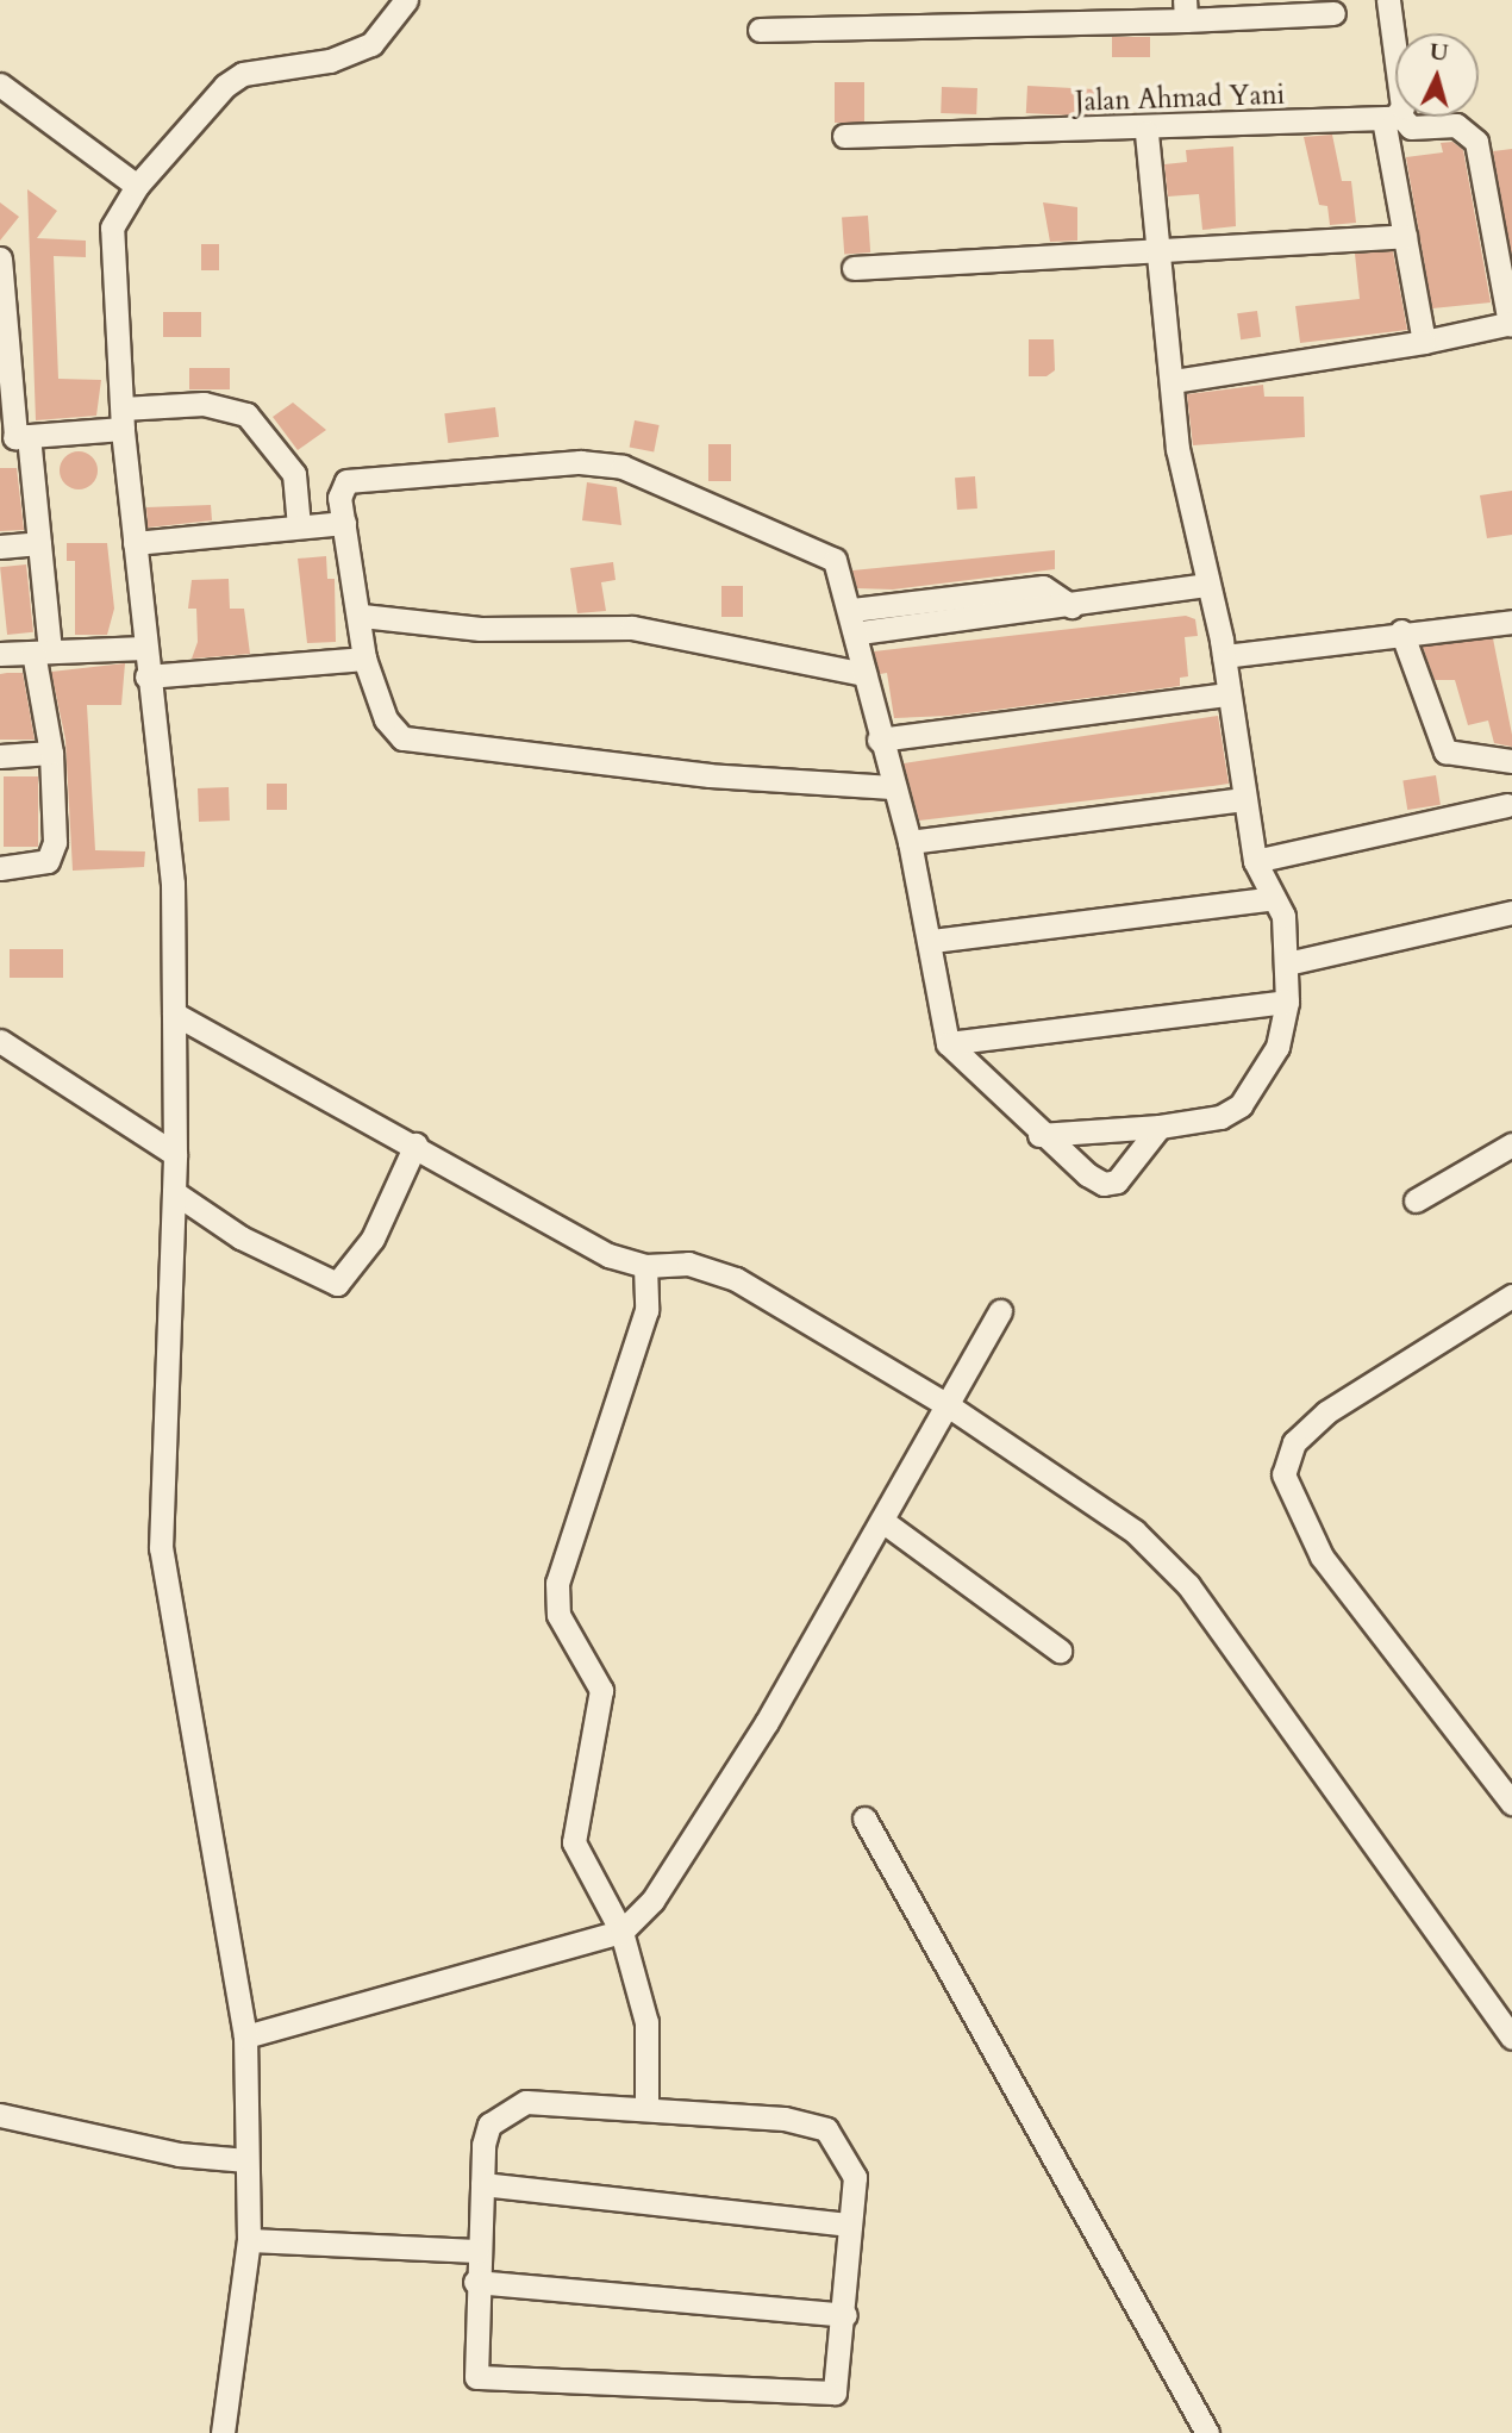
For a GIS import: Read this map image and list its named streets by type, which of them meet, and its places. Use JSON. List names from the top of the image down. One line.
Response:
{"streets":{"street":["Jalan Ahmad Yani"]},"north":"top"}
